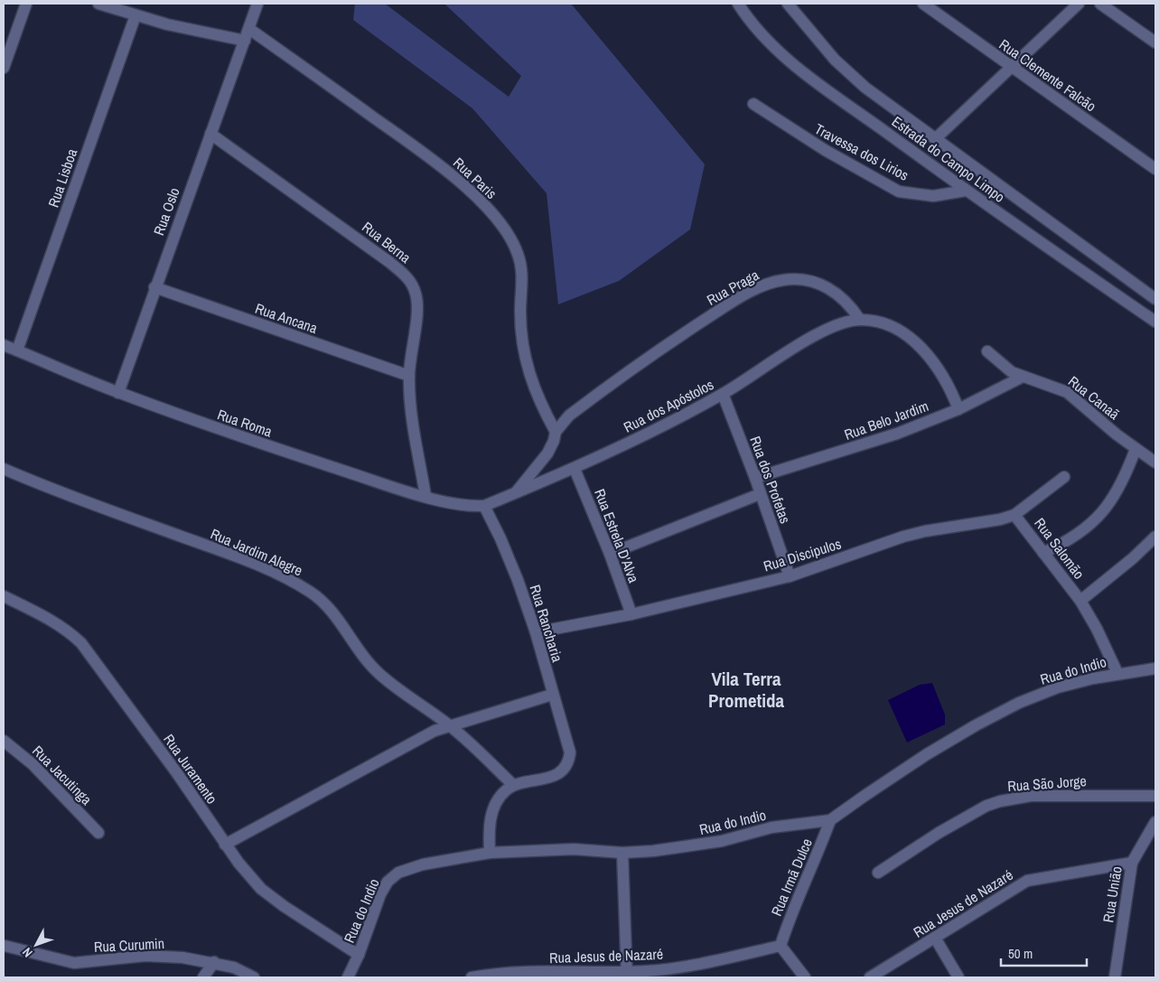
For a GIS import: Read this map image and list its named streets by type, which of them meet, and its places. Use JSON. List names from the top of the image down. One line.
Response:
{"streets":{"street":["Rua Clemente Falcão","Travessa dos Lirios","Estrada do Campo Limpo","Rua Lisboa","Rua Paris","Rua Oslo","Rua Berna","Rua Praga","Rua Ancana","Rua Canaã","Rua dos Apóstolos","Rua Belo Jardim","Rua Roma","Rua dos Profetas","Rua Estrela D'Alva","Rua Salomão","Rua Jardim Alegre","Rua Discipulos","Rua Rancharia","Rua do Indio","Rua Juramento","Rua Jacutinga","Rua São Jorge","Rua Irmã Dulce","Rua União","Rua Jesus de Nazaré","Rua Curumin"]},"crossings":[["Travessa dos Lirios","Estrada do Campo Limpo"],["Rua Lisboa","Rua Roma"],["Rua Paris","Rua Oslo"],["Rua Paris","Rua Praga"],["Rua Oslo","Rua Berna"],["Rua Oslo","Rua Ancana"],["Rua Oslo","Rua Roma"],["Rua Berna","Rua Ancana"],["Rua Berna","Rua Roma"],["Rua Praga","Rua dos Apóstolos"],["Rua Canaã","Rua Belo Jardim"],["Rua dos Apóstolos","Rua Roma"],["Rua dos Apóstolos","Rua dos Profetas"],["Rua dos Apóstolos","Rua Estrela D'Alva"],["Rua dos Apóstolos","Rua Rancharia"],["Rua Belo Jardim","Rua dos Profetas"],["Rua Roma","Rua Rancharia"],["Rua dos Profetas","Rua Discipulos"],["Rua Estrela D'Alva","Rua Discipulos"],["Rua Salomão","Rua Discipulos"],["Rua Salomão","Rua do Indio"],["Rua Jardim Alegre","Rua Rancharia"],["Rua Discipulos","Rua Rancharia"],["Rua do Indio","Rua Juramento"],["Rua do Indio","Rua Irmã Dulce"],["Rua Irmã Dulce","Rua Jesus de Nazaré"],["Rua União","Rua Jesus de Nazaré"]],"districts":["Vila Terra Prometida"],"scale_bar":"50 m","north":"bottom left"}
